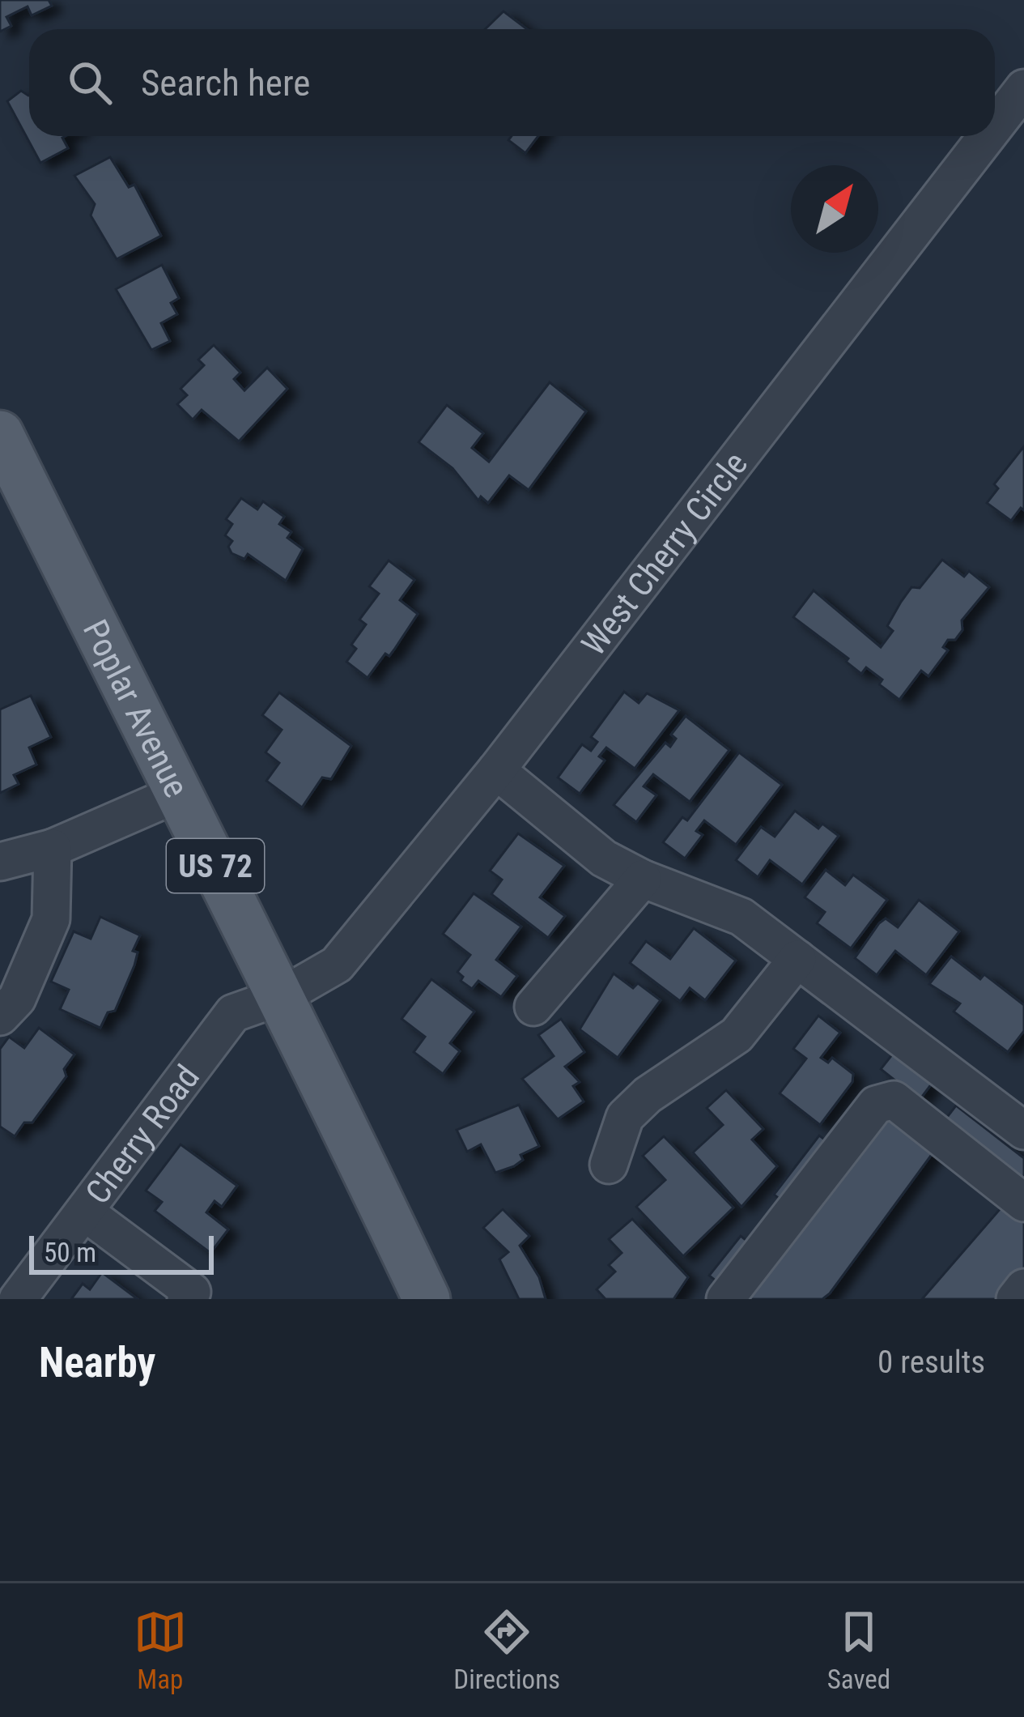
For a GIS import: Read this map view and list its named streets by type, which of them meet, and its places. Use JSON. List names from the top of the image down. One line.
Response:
{"streets":{"main road":["Poplar Avenue","US 72"],"street":["West Cherry Circle","Cherry Road"]},"crossings":[["West Cherry Circle","Poplar Avenue"],["West Cherry Circle","Cherry Road"],["Poplar Avenue","Cherry Road"]],"scale_bar":"50 m","north":"top right","page":{"search":"Search here","scale":"50 m","heading":["Nearby","0 results"],"nav":["Map","Directions","Saved"]}}
